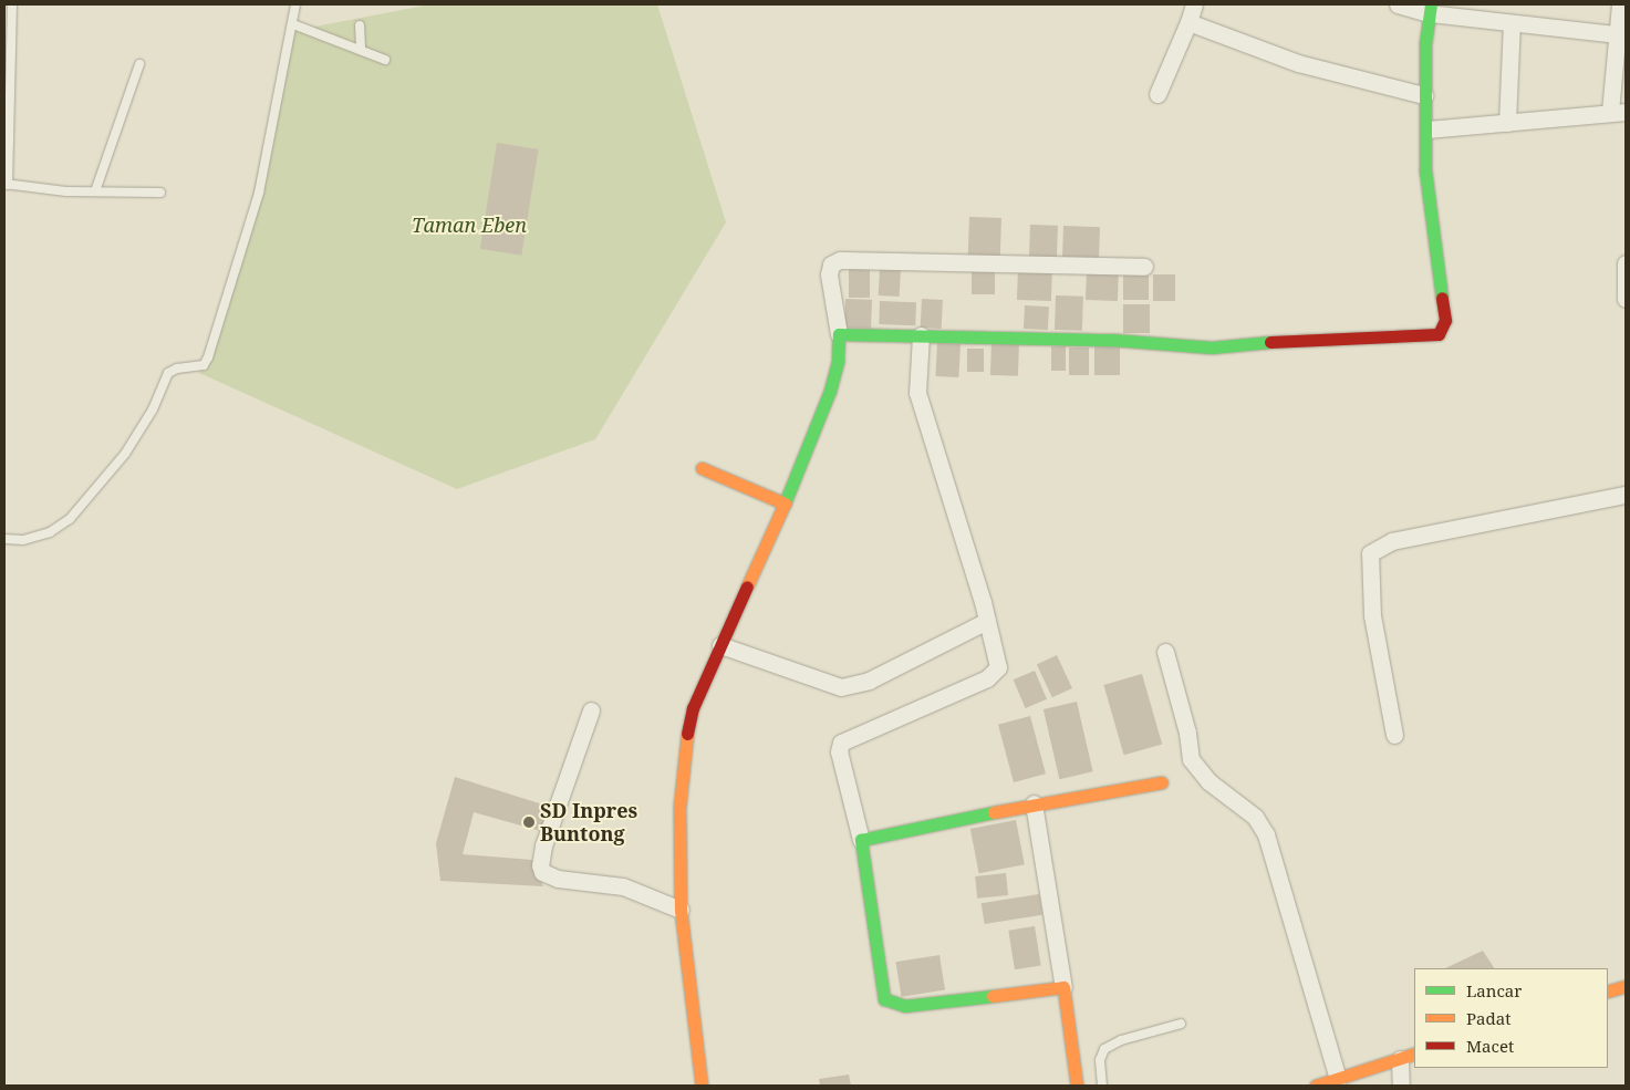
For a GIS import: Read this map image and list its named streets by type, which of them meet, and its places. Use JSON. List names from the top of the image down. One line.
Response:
{"parks":["Taman Eben"],"places":["SD Inpres Buntong"],"legend":["Lancar","Padat","Macet"]}
